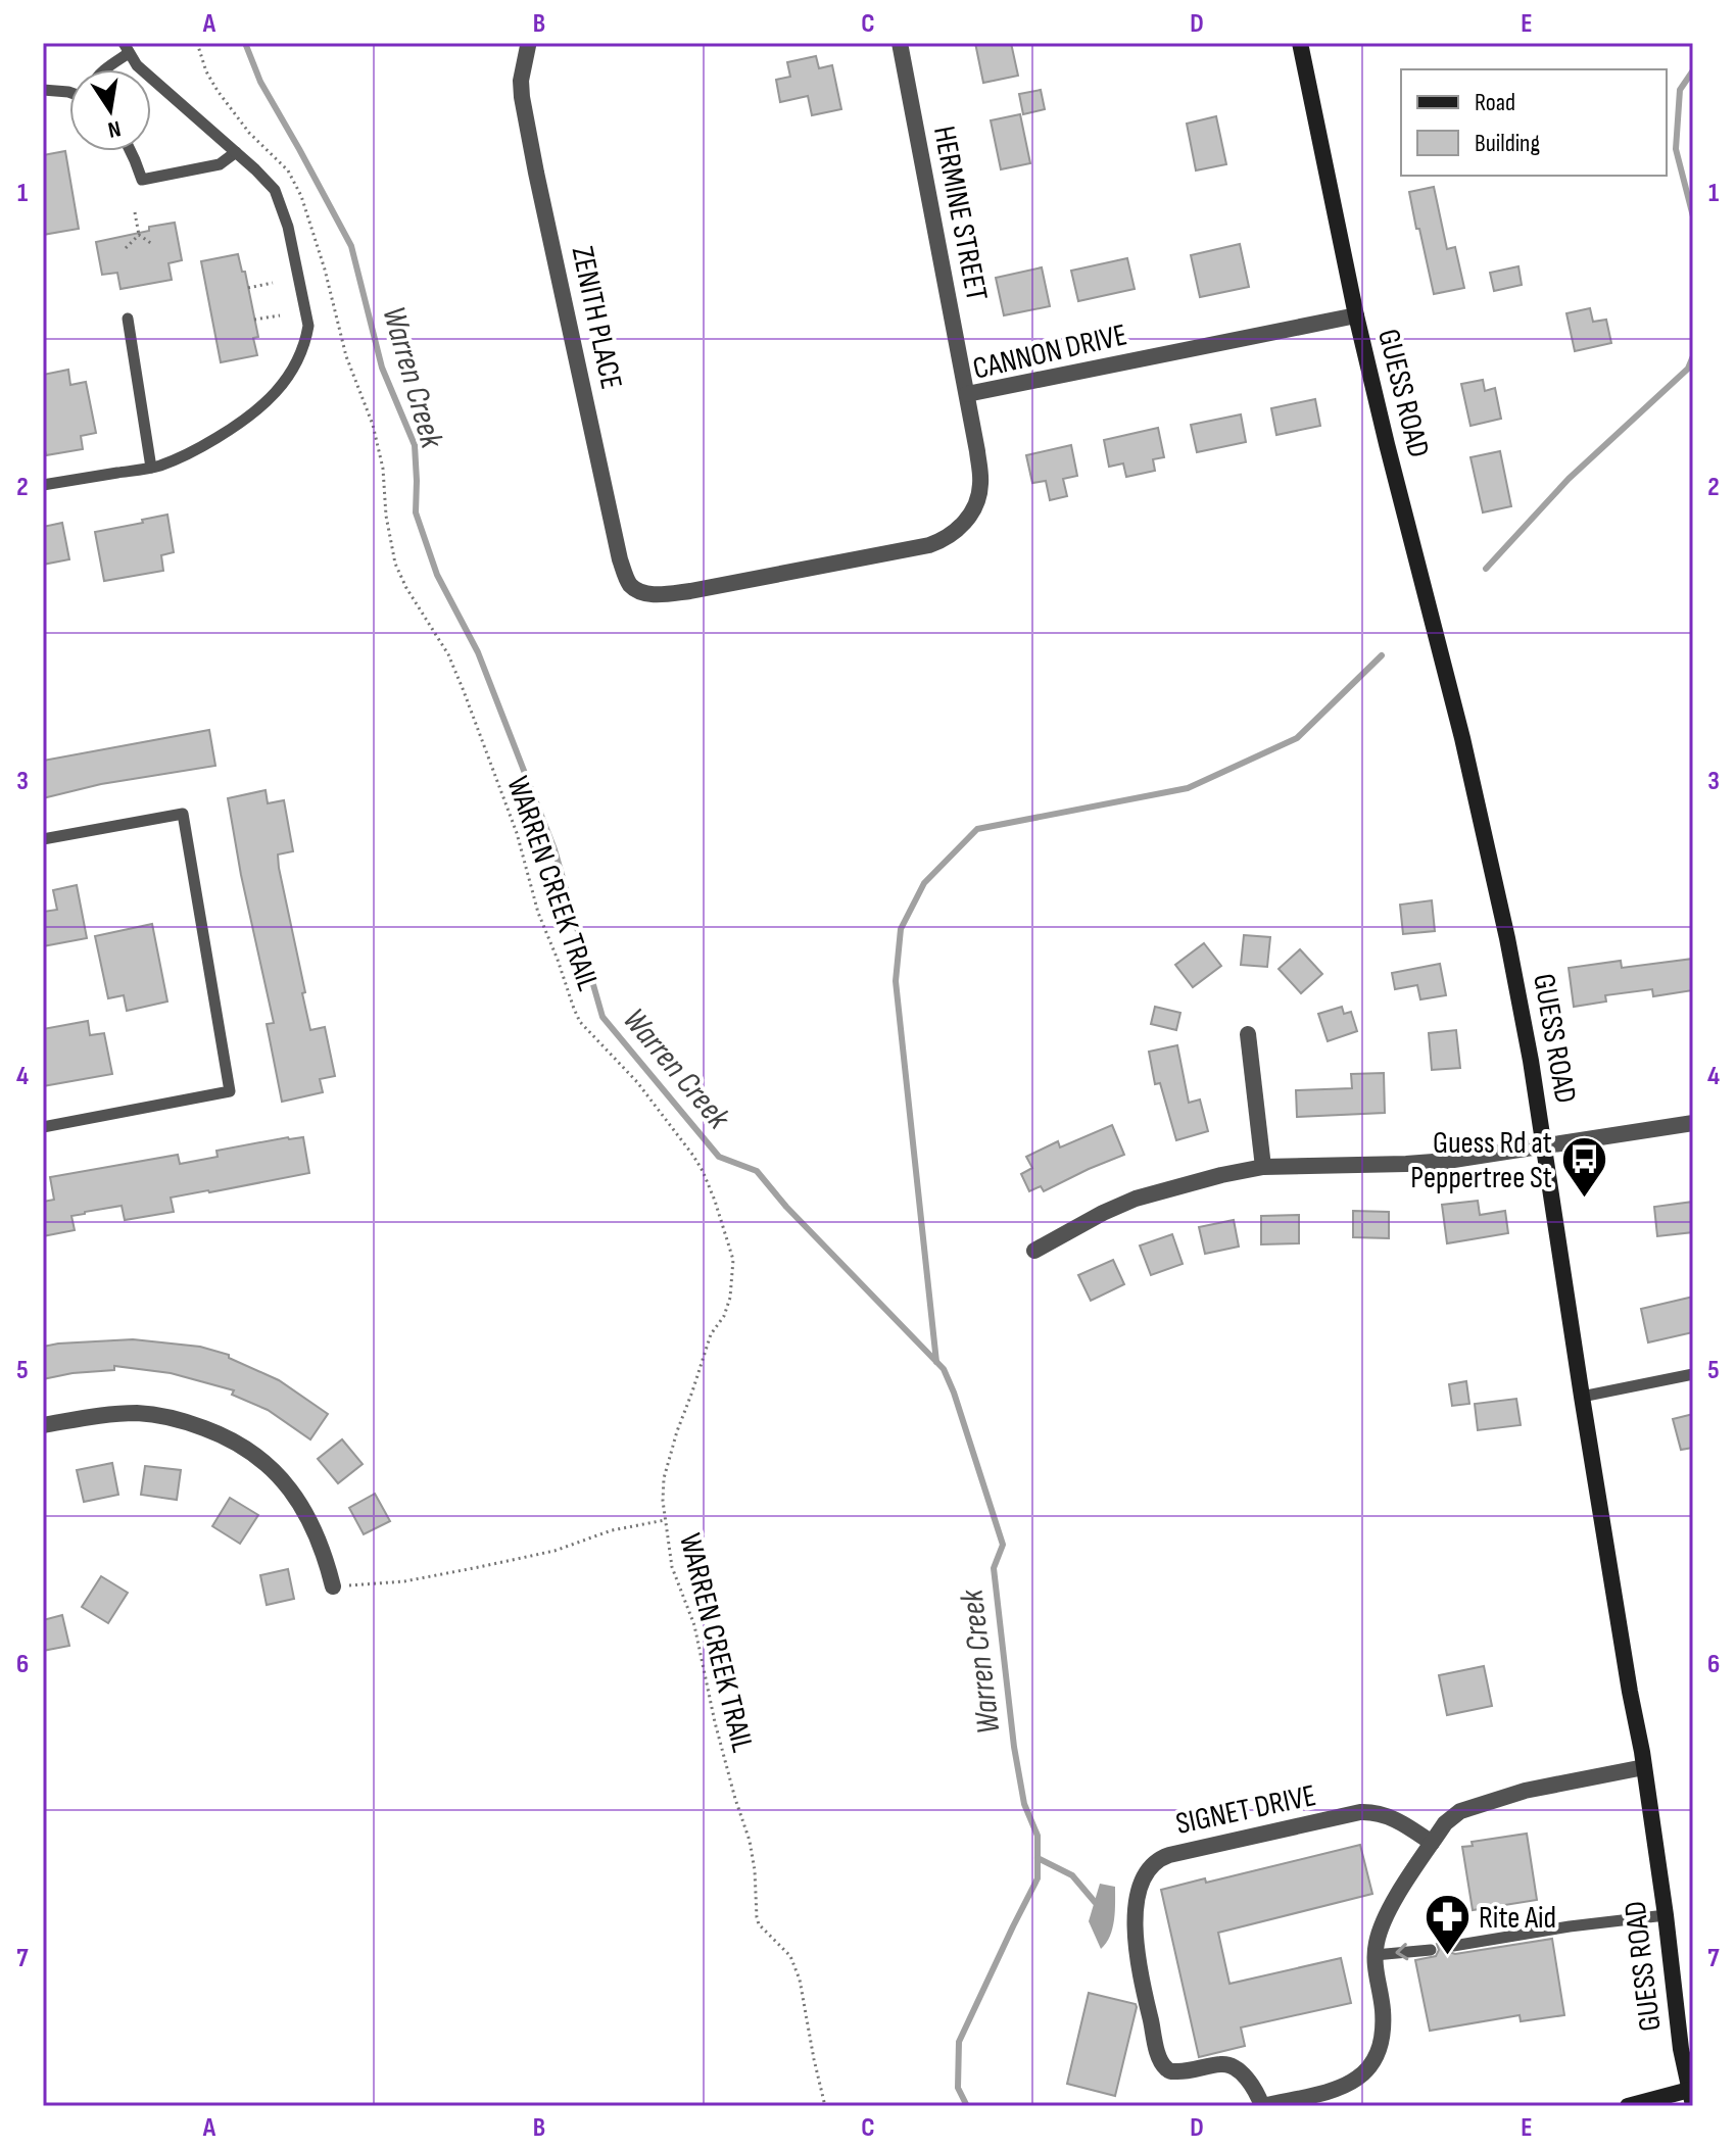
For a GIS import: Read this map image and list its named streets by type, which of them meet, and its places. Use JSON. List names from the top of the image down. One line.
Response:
{"streets":{"main road":["GUESS ROAD"],"street":["HERMINE STREET","ZENITH PLACE","CANNON DRIVE","SIGNET DRIVE"],"path":["WARREN CREEK TRAIL"]},"crossings":[["HERMINE STREET","CANNON DRIVE"],["ZENITH PLACE","CANNON DRIVE"],["CANNON DRIVE","GUESS ROAD"]],"water":["Warren Creek"],"places":{"bus stop":["Guess Rd at Peppertree St"],"pharmacy":["Rite Aid"]},"legend":["Road","Building"],"north":"bottom","grid":{"columns":["A","B","C","D","E"],"rows":["1","2","3","4","5","6","7"]}}
